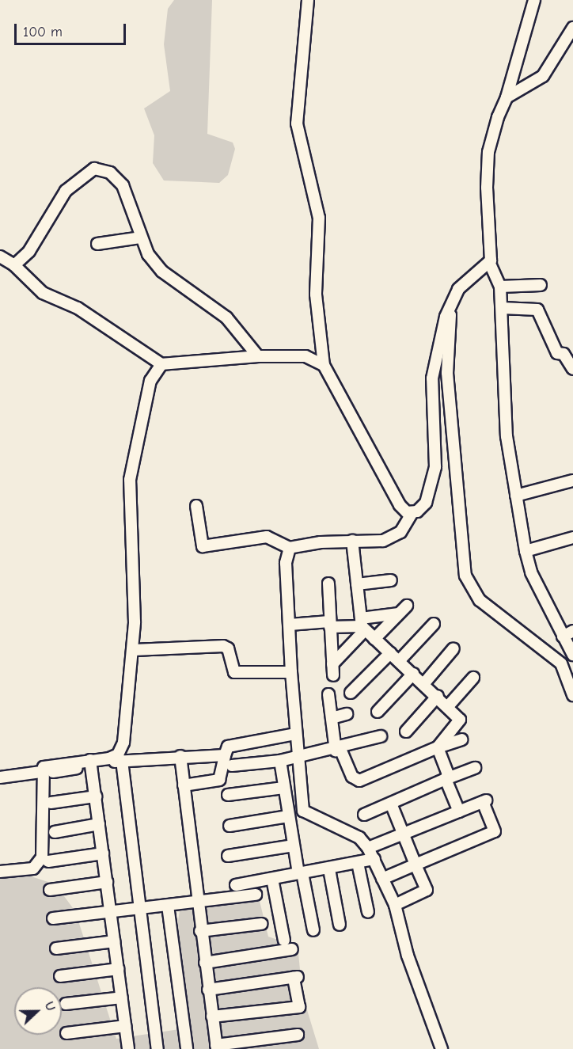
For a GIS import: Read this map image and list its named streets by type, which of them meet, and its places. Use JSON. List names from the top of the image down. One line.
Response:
{"scale_bar":"100 m","north":"right"}
